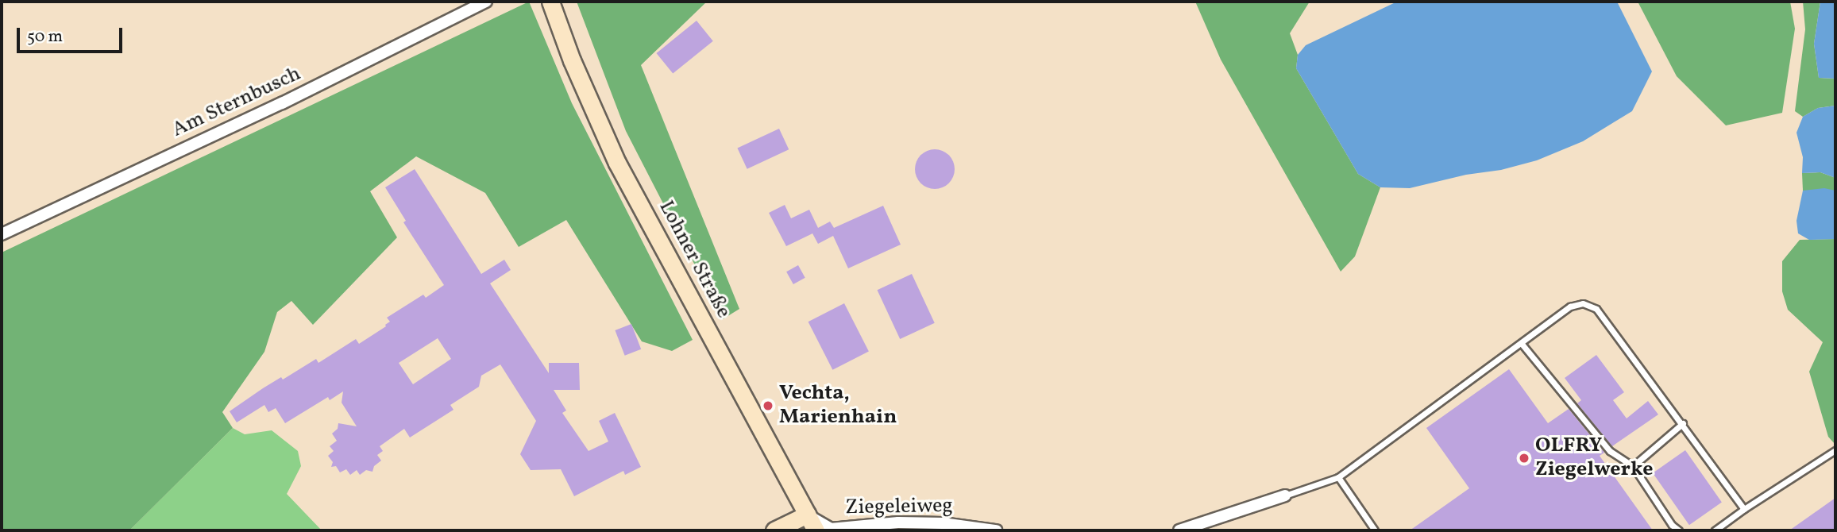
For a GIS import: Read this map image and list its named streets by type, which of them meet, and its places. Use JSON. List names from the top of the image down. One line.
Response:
{"streets":{"main road":["Lohner Straße"],"street":["Am Sternbusch","Ziegeleiweg"]},"crossings":[["Lohner Straße","Ziegeleiweg"]],"places":["Vechta, Marienhain","OLFRY Ziegelwerke"],"scale_bar":"50 m"}
